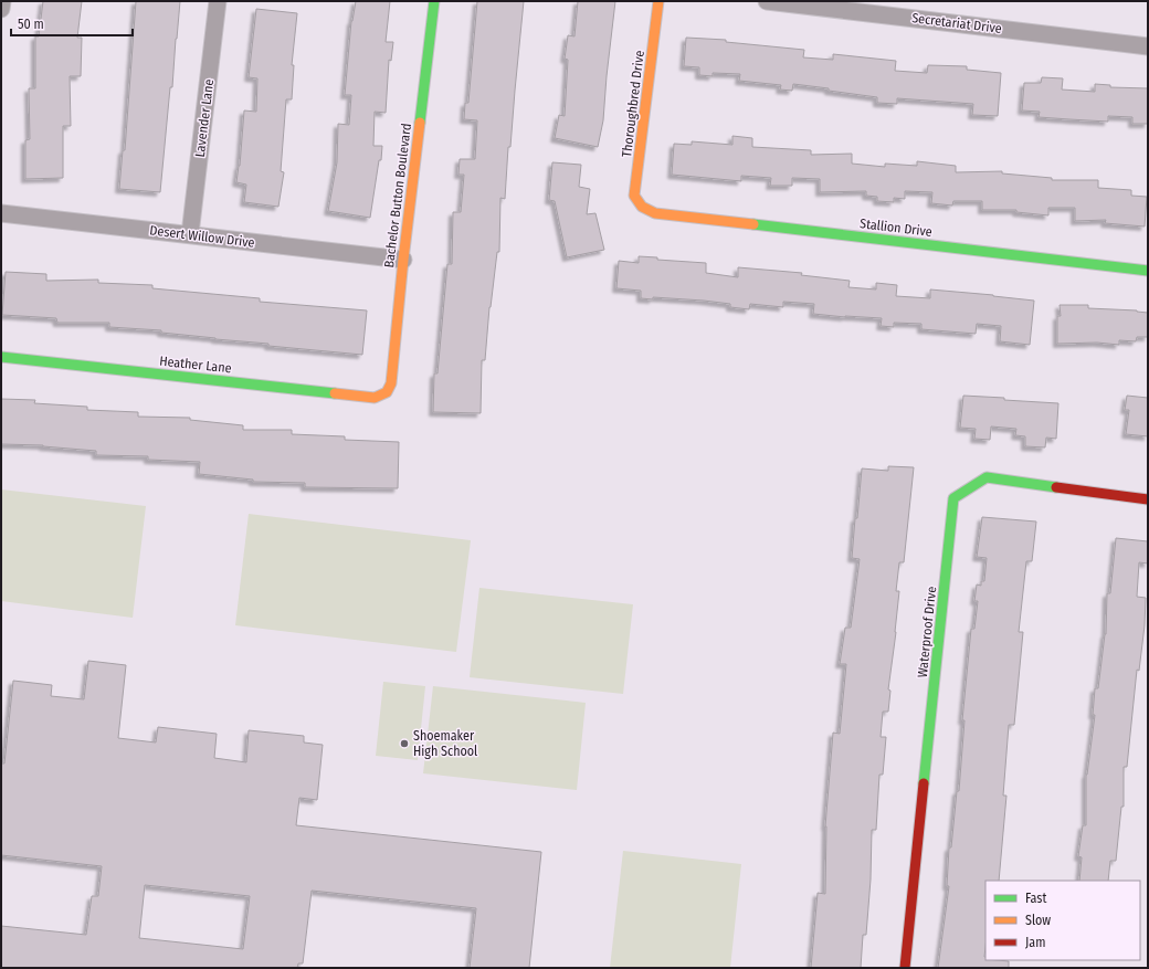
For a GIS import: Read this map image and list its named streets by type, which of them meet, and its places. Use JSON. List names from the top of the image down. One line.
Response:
{"streets":{"street":["Secretariat Drive","Thoroughbred Drive","Lavender Lane","Bachelor Button Boulevard","Stallion Drive","Desert Willow Drive","Heather Lane","Waterproof Drive"]},"crossings":[["Thoroughbred Drive","Stallion Drive"],["Lavender Lane","Desert Willow Drive"],["Bachelor Button Boulevard","Desert Willow Drive"],["Bachelor Button Boulevard","Heather Lane"]],"places":["Shoemaker High School"],"legend":["Fast","Slow","Jam"],"scale_bar":"50 m"}
